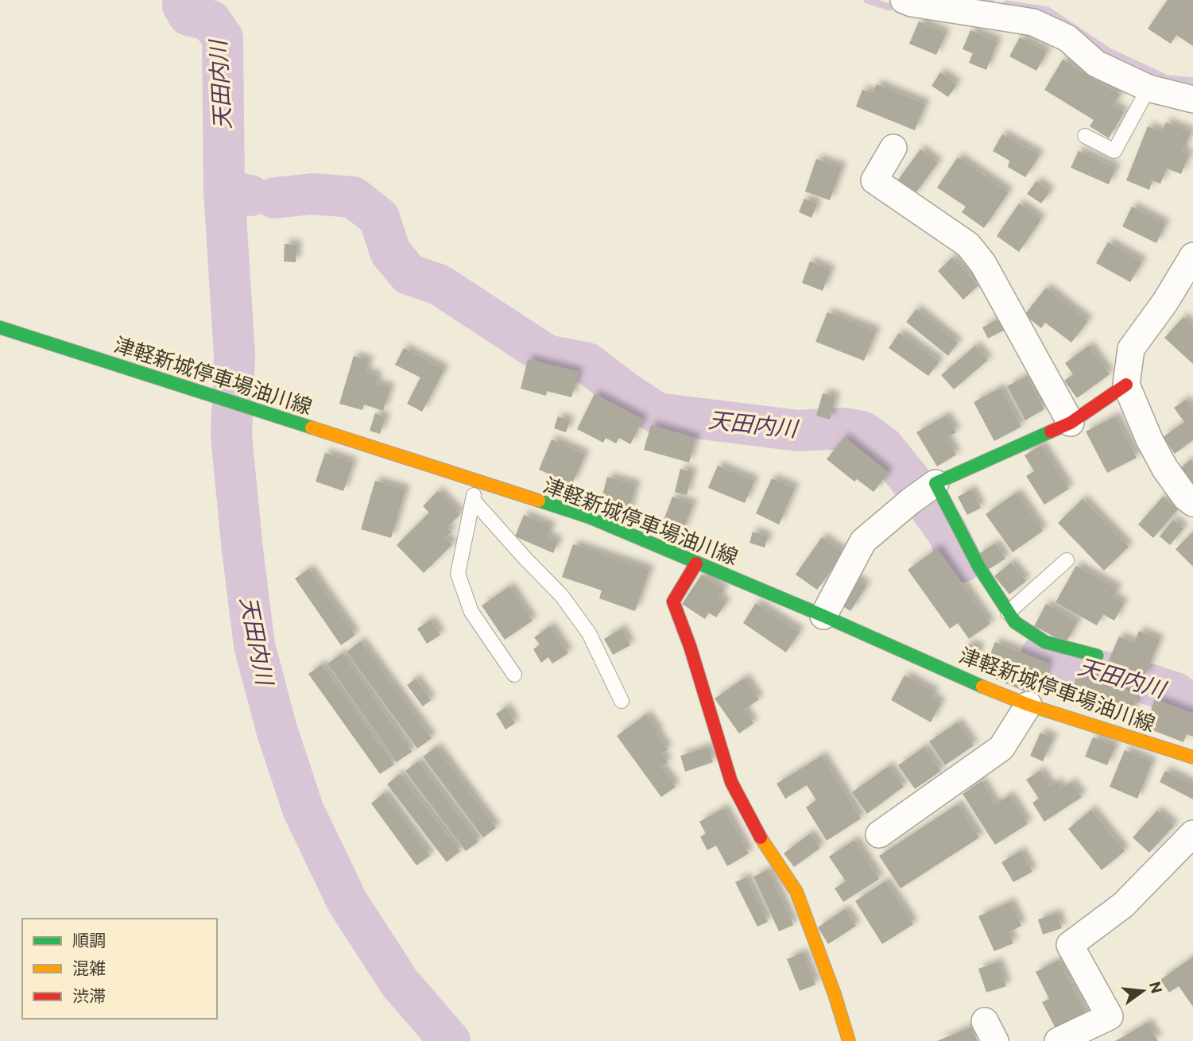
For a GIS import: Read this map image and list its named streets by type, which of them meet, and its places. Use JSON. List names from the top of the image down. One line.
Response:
{"streets":{"main road":["津軽新城停車場油川線"]},"water":["天田内川"],"legend":["順調","混雑","渋滞"],"north":"right"}
